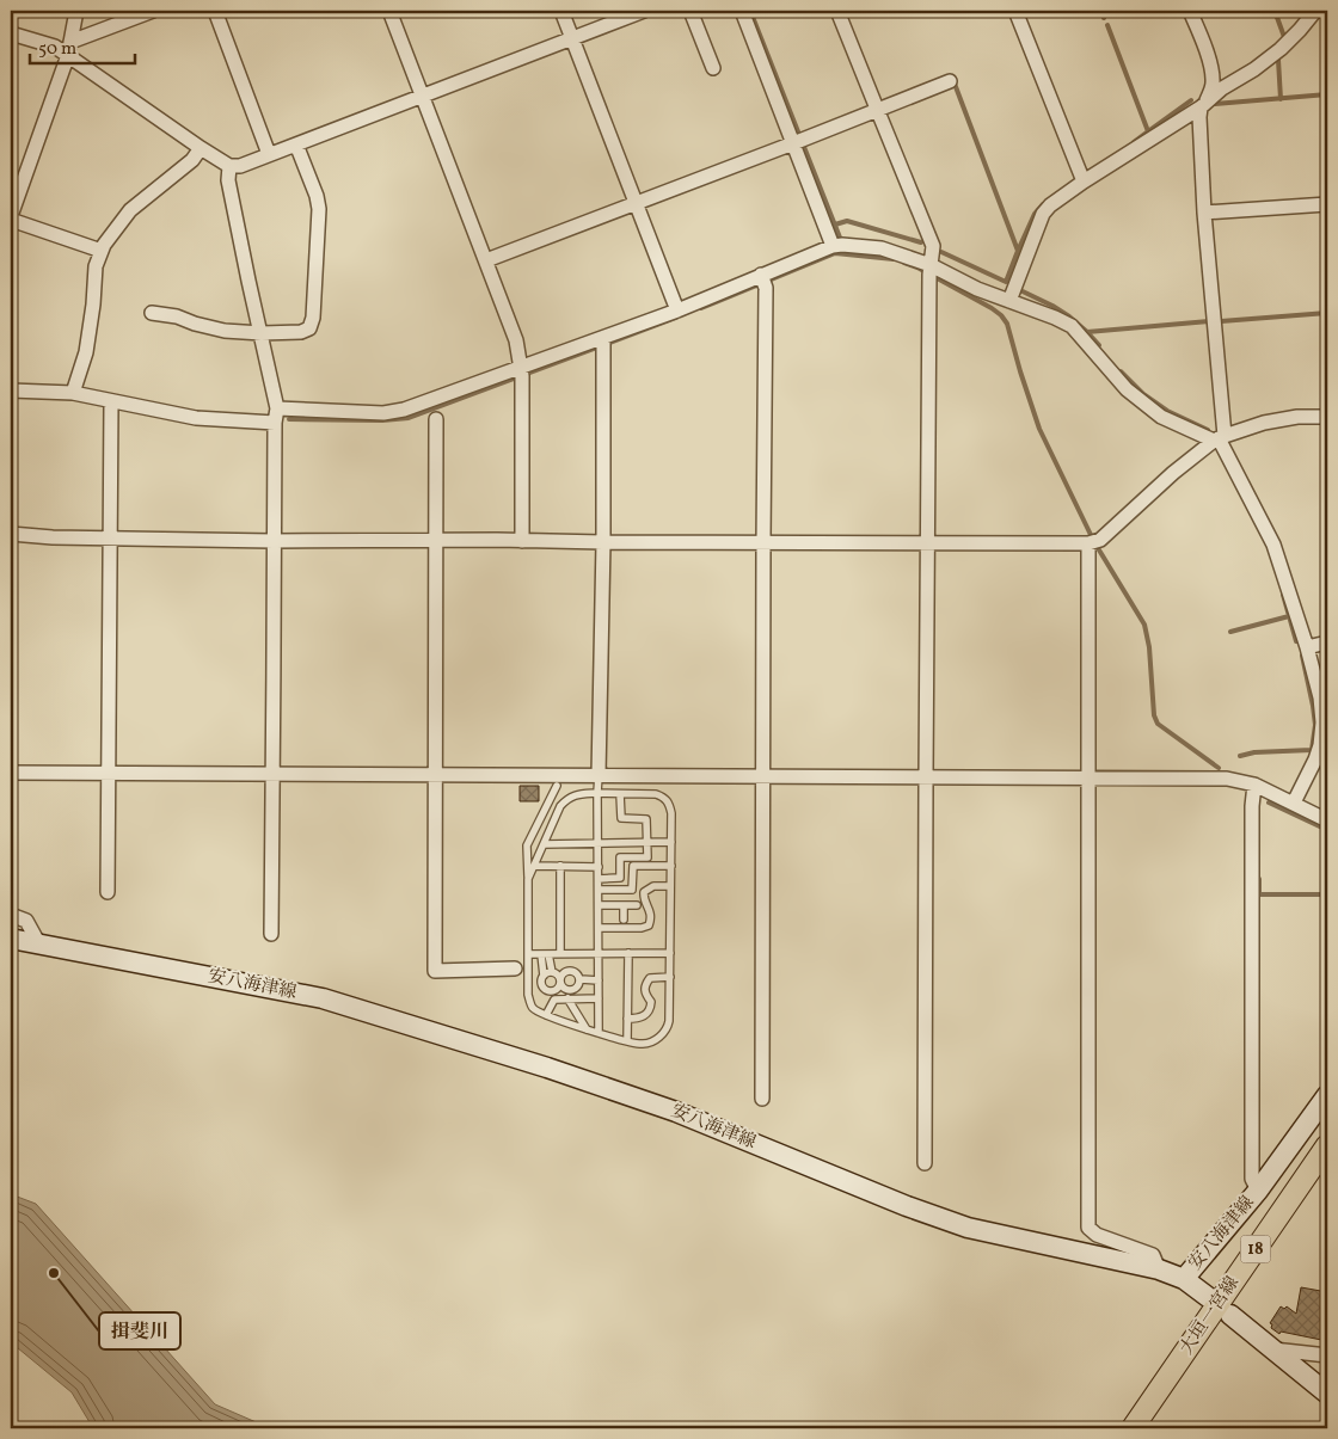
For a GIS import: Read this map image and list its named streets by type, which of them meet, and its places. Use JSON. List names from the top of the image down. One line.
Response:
{"streets":{"main road":["安八海津線","18","大垣一宮線"]},"places":["揖斐川"],"scale_bar":"50 m"}
